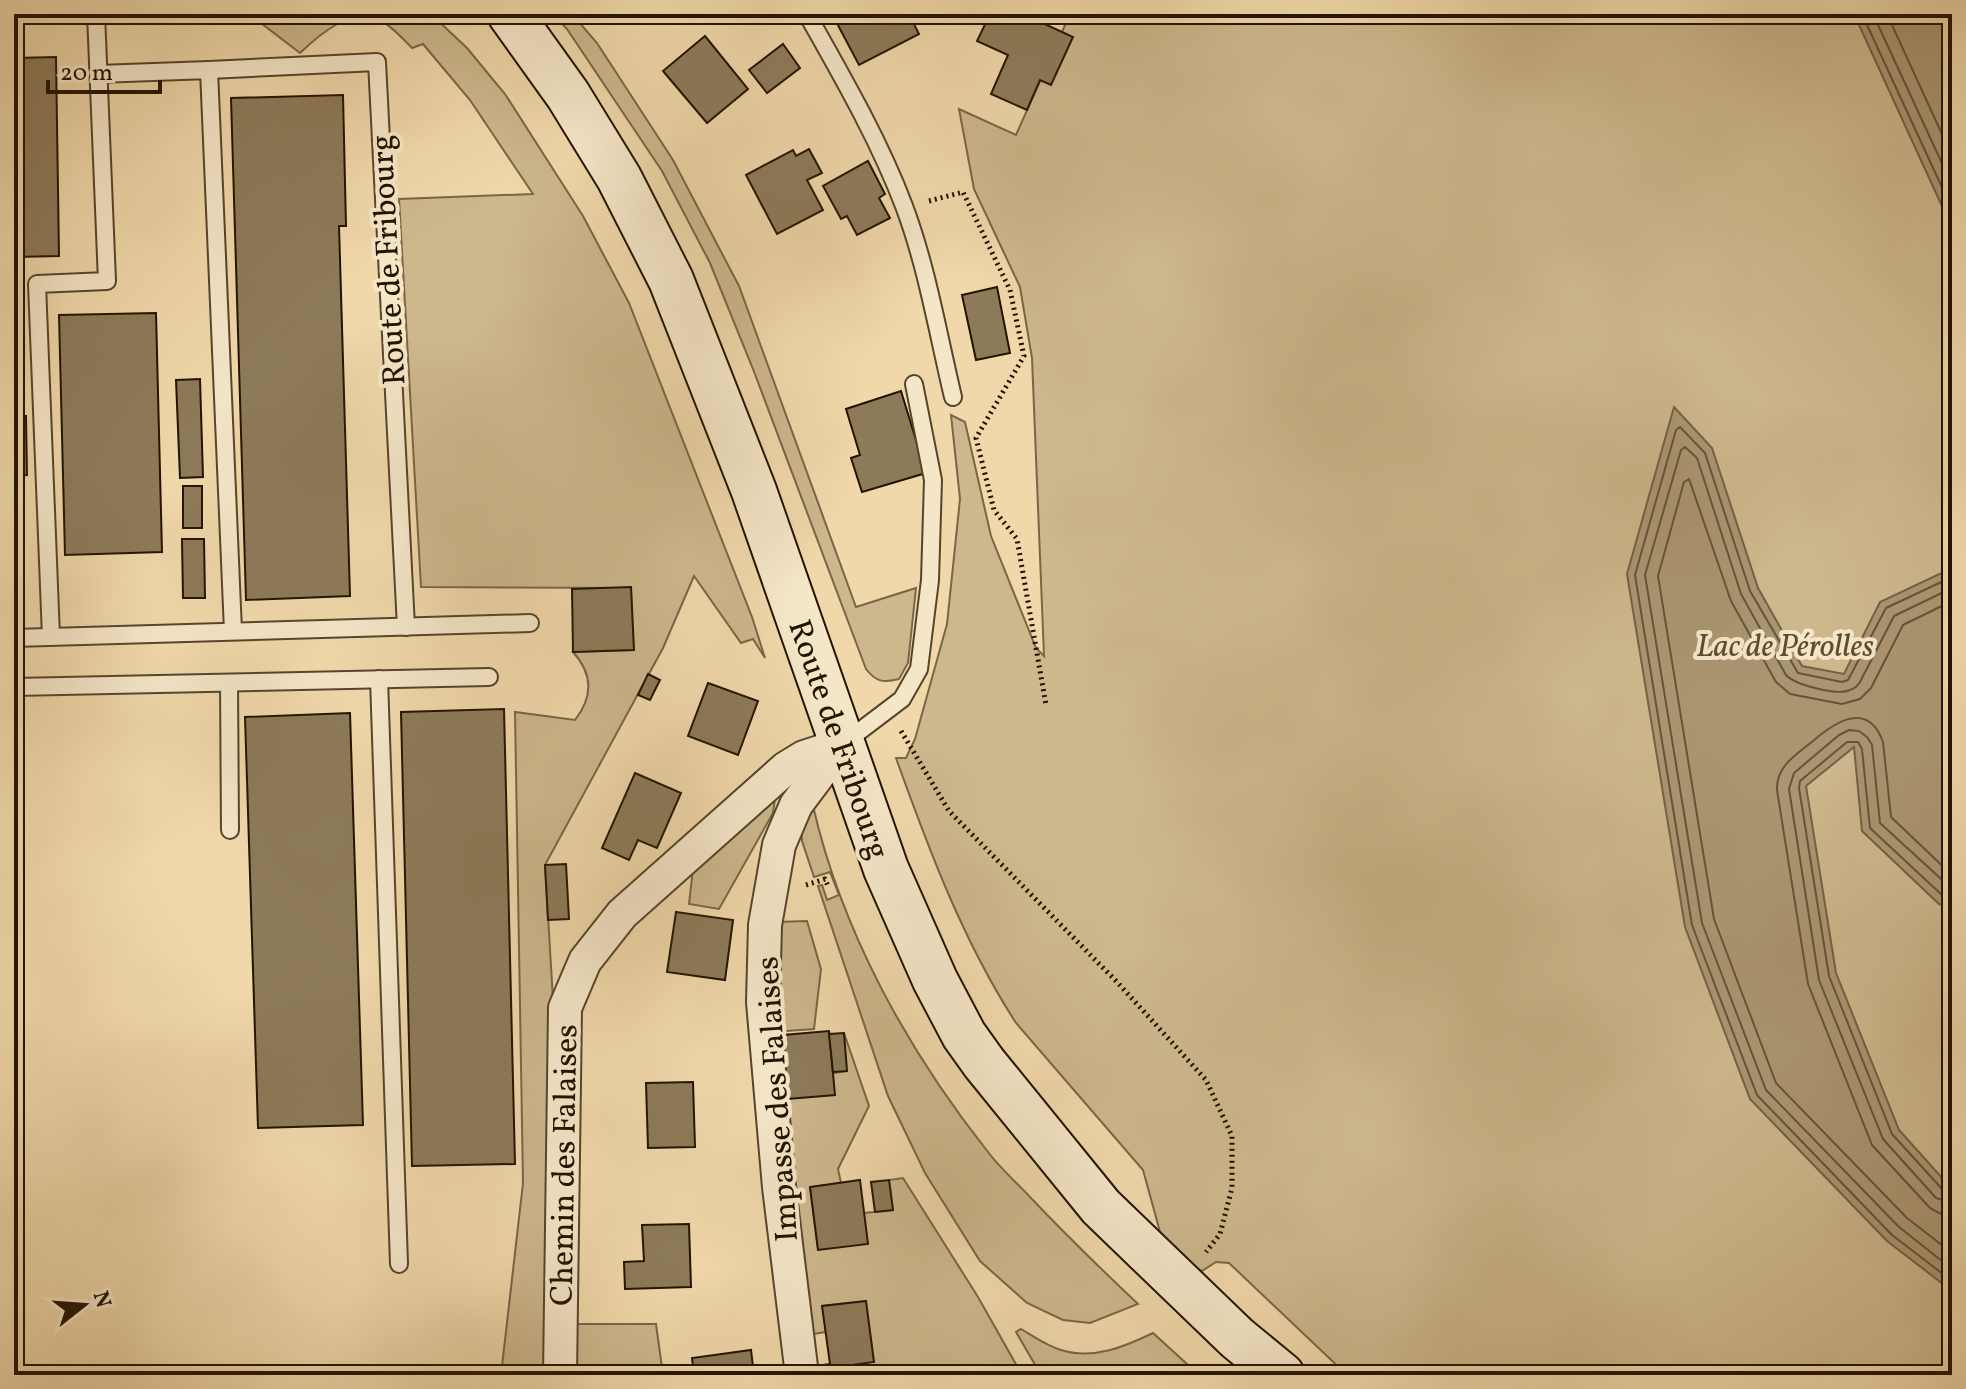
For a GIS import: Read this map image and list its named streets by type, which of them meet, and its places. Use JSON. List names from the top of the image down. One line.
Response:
{"streets":{"main road":["Route de Fribourg"],"street":["Impasse des Falaises","Chemin des Falaises"]},"crossings":[["Route de Fribourg","Impasse des Falaises"],["Route de Fribourg","Chemin des Falaises"],["Impasse des Falaises","Chemin des Falaises"]],"parks":["Lac de Pérolles"],"scale_bar":"20 m","north":"right"}
